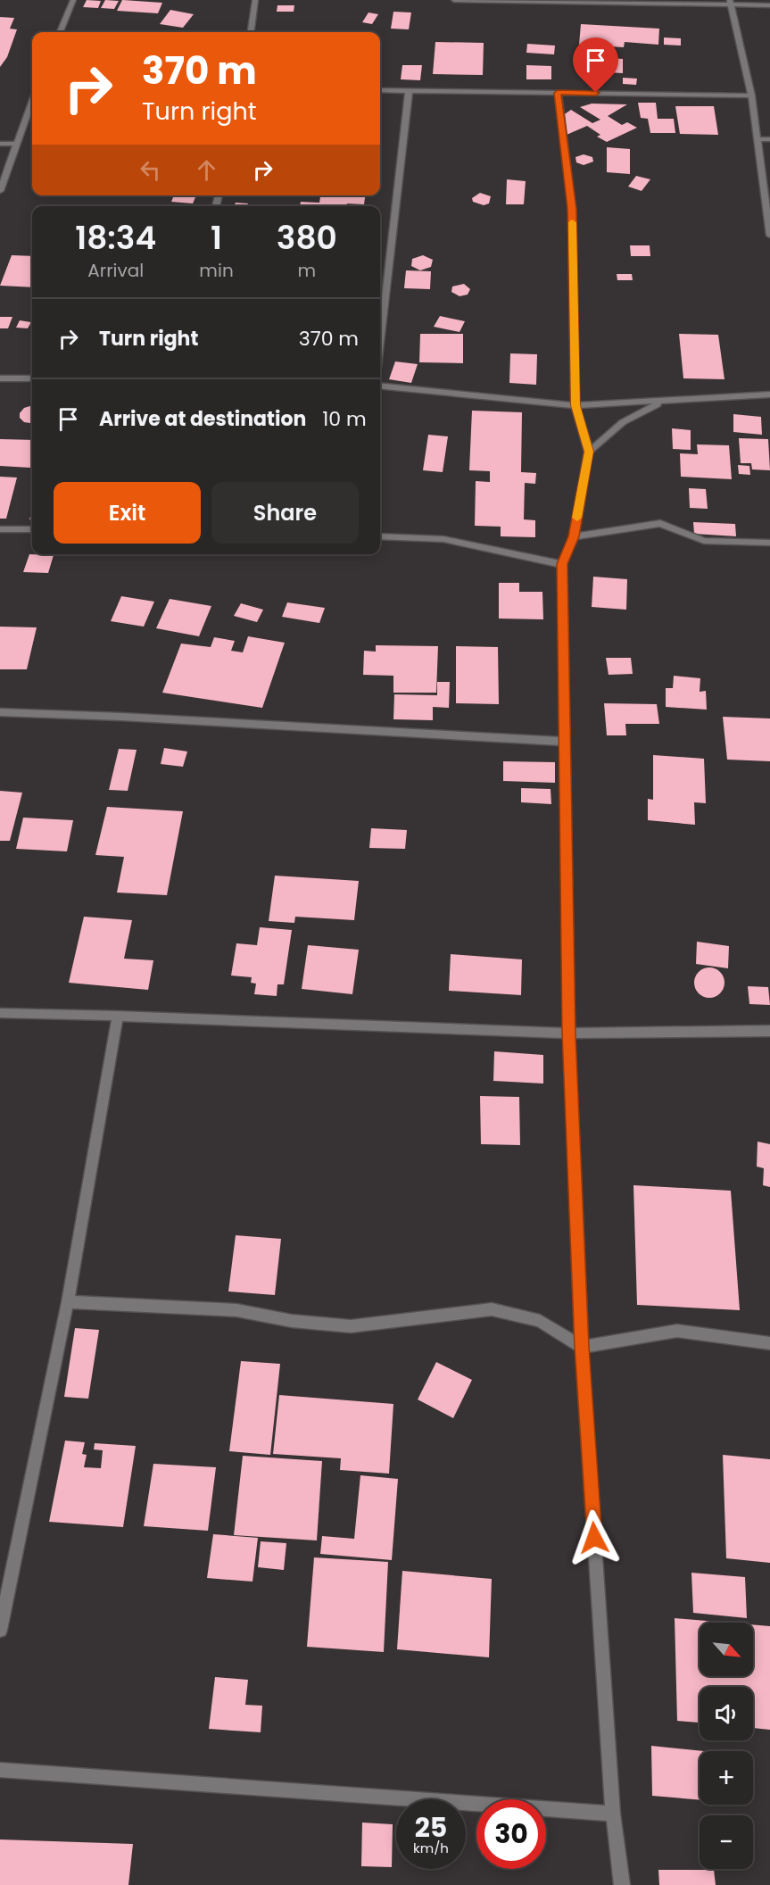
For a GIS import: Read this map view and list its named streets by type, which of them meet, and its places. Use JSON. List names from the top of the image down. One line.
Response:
{"north":"bottom right","page":{"turn":["370 m","Turn right"],"eta":["18:34","Arrival","1","min","380","m"],"list":[{"name":"Turn right","value":"370 m"},{"name":"Arrive at destination","value":"10 m"}],"buttons":["Exit","Share"],"map_buttons":["+","−"],"speed":"25 km/h","limit":"30"}}
